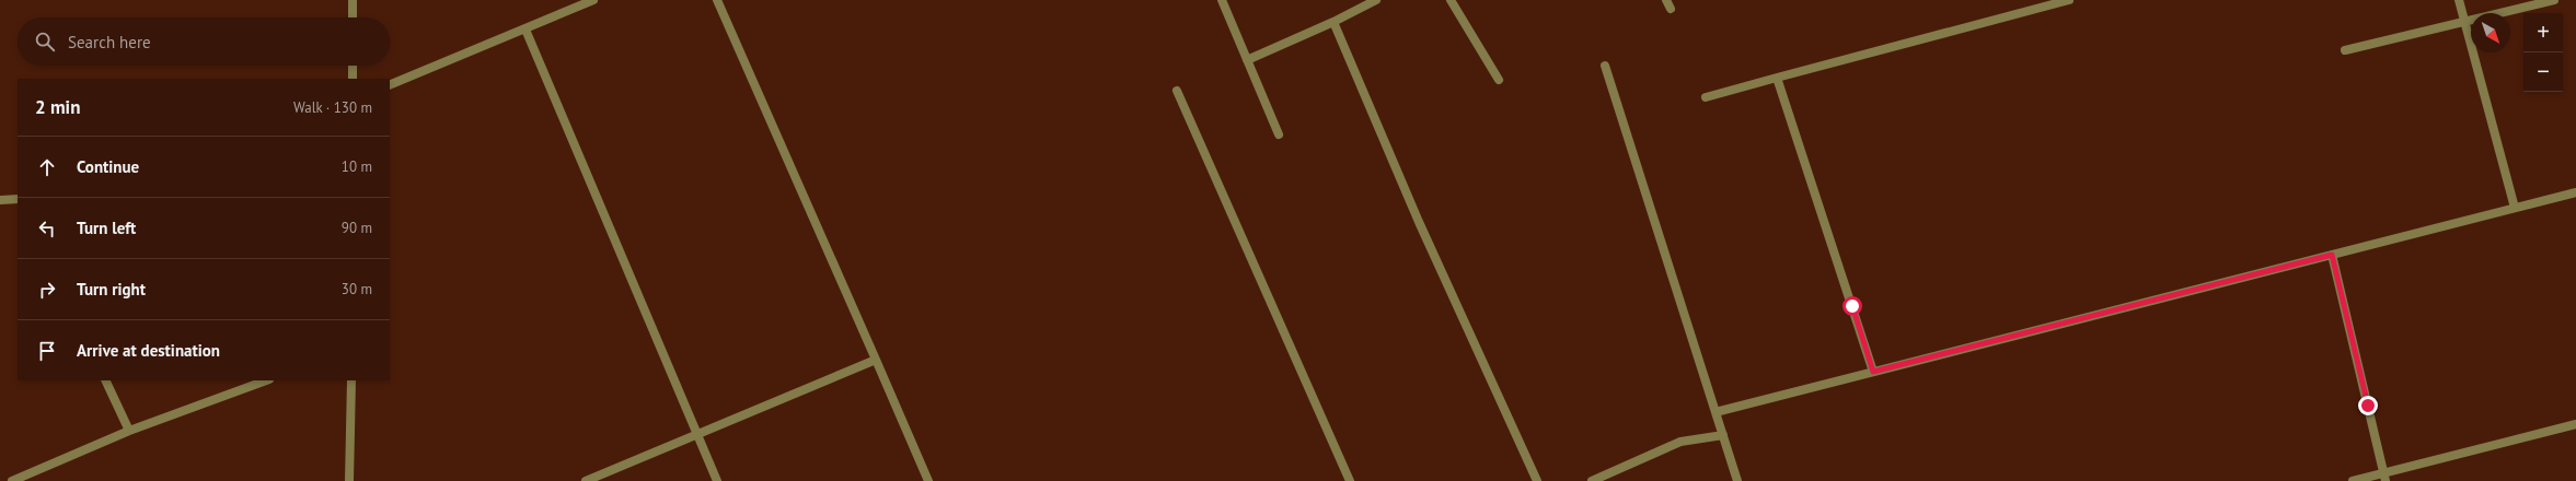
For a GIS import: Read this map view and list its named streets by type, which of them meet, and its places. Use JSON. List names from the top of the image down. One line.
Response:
{"north":"bottom right","page":{"map_buttons":["+","−"],"search":"Search here","heading":["2 min","Walk · 130 m"],"list":[["Continue","10 m"],["Turn left","90 m"],["Turn right","30 m"],"Arrive at destination"]}}
